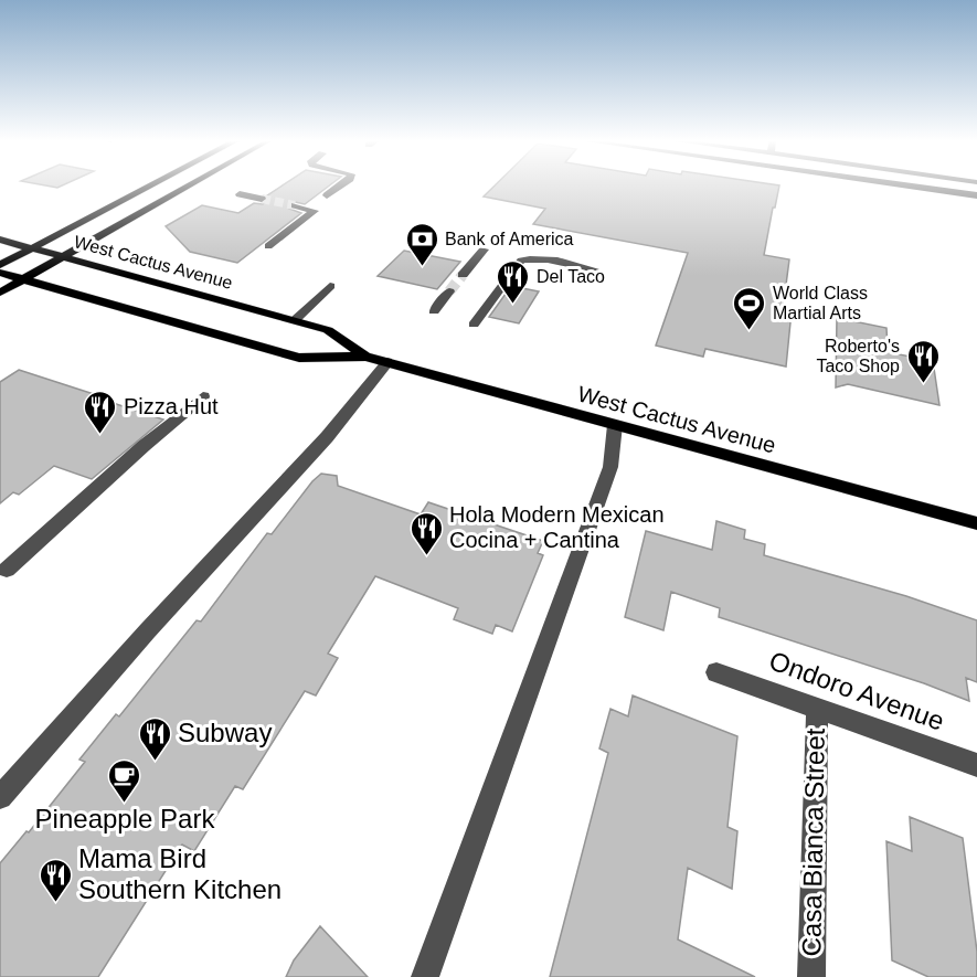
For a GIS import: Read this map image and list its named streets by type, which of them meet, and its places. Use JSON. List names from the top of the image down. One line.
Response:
{"streets":{"main road":["West Cactus Avenue"],"street":["Ondoro Avenue","Casa Bianca Street"]},"crossings":[["Ondoro Avenue","Casa Bianca Street"]],"places":{"bank":["Bank of America"],"restaurant":["Del Taco","Roberto's Taco Shop","Pizza Hut","Hola Modern Mexican Cocina + Cantina","Subway","Mama Bird Southern Kitchen"],"sports":["World Class Martial Arts"],"cafe":["Pineapple Park"]}}
